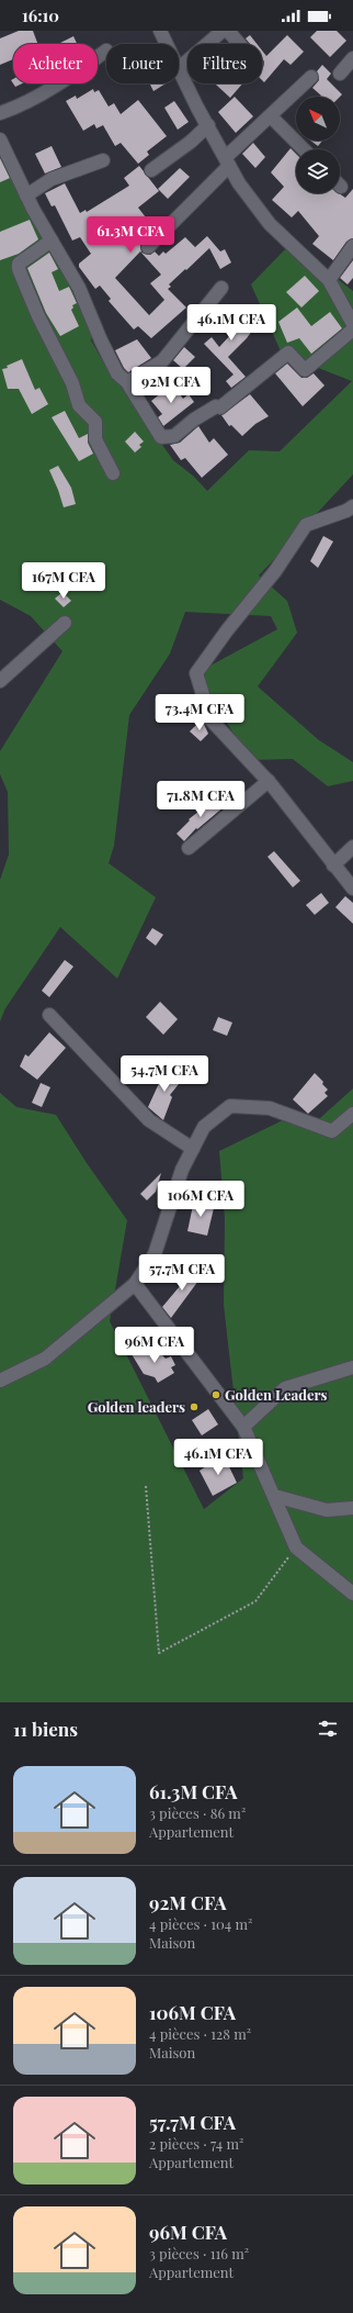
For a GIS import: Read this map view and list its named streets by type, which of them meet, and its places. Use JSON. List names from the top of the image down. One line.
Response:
{"places":["Golden Leaders","Golden leaders"],"north":"top left","page":{"status":"16:10","chip":["Acheter","Louer","Filtres"],"price":["61.3M CFA","46.1M CFA","92M CFA","167M CFA","73.4M CFA","71.8M CFA","54.7M CFA","106M CFA","57.7M CFA","96M CFA","46.1M CFA"],"heading":"11 biens","list":[{"name":"61.3M CFA","note":"3 pièces · 86 m² · Appartement"},{"name":"92M CFA","note":"4 pièces · 104 m² · Maison"},{"name":"106M CFA","note":"4 pièces · 128 m² · Maison"},{"name":"57.7M CFA","note":"2 pièces · 74 m² · Appartement"},{"name":"96M CFA","note":"3 pièces · 116 m² · Appartement"}]}}
